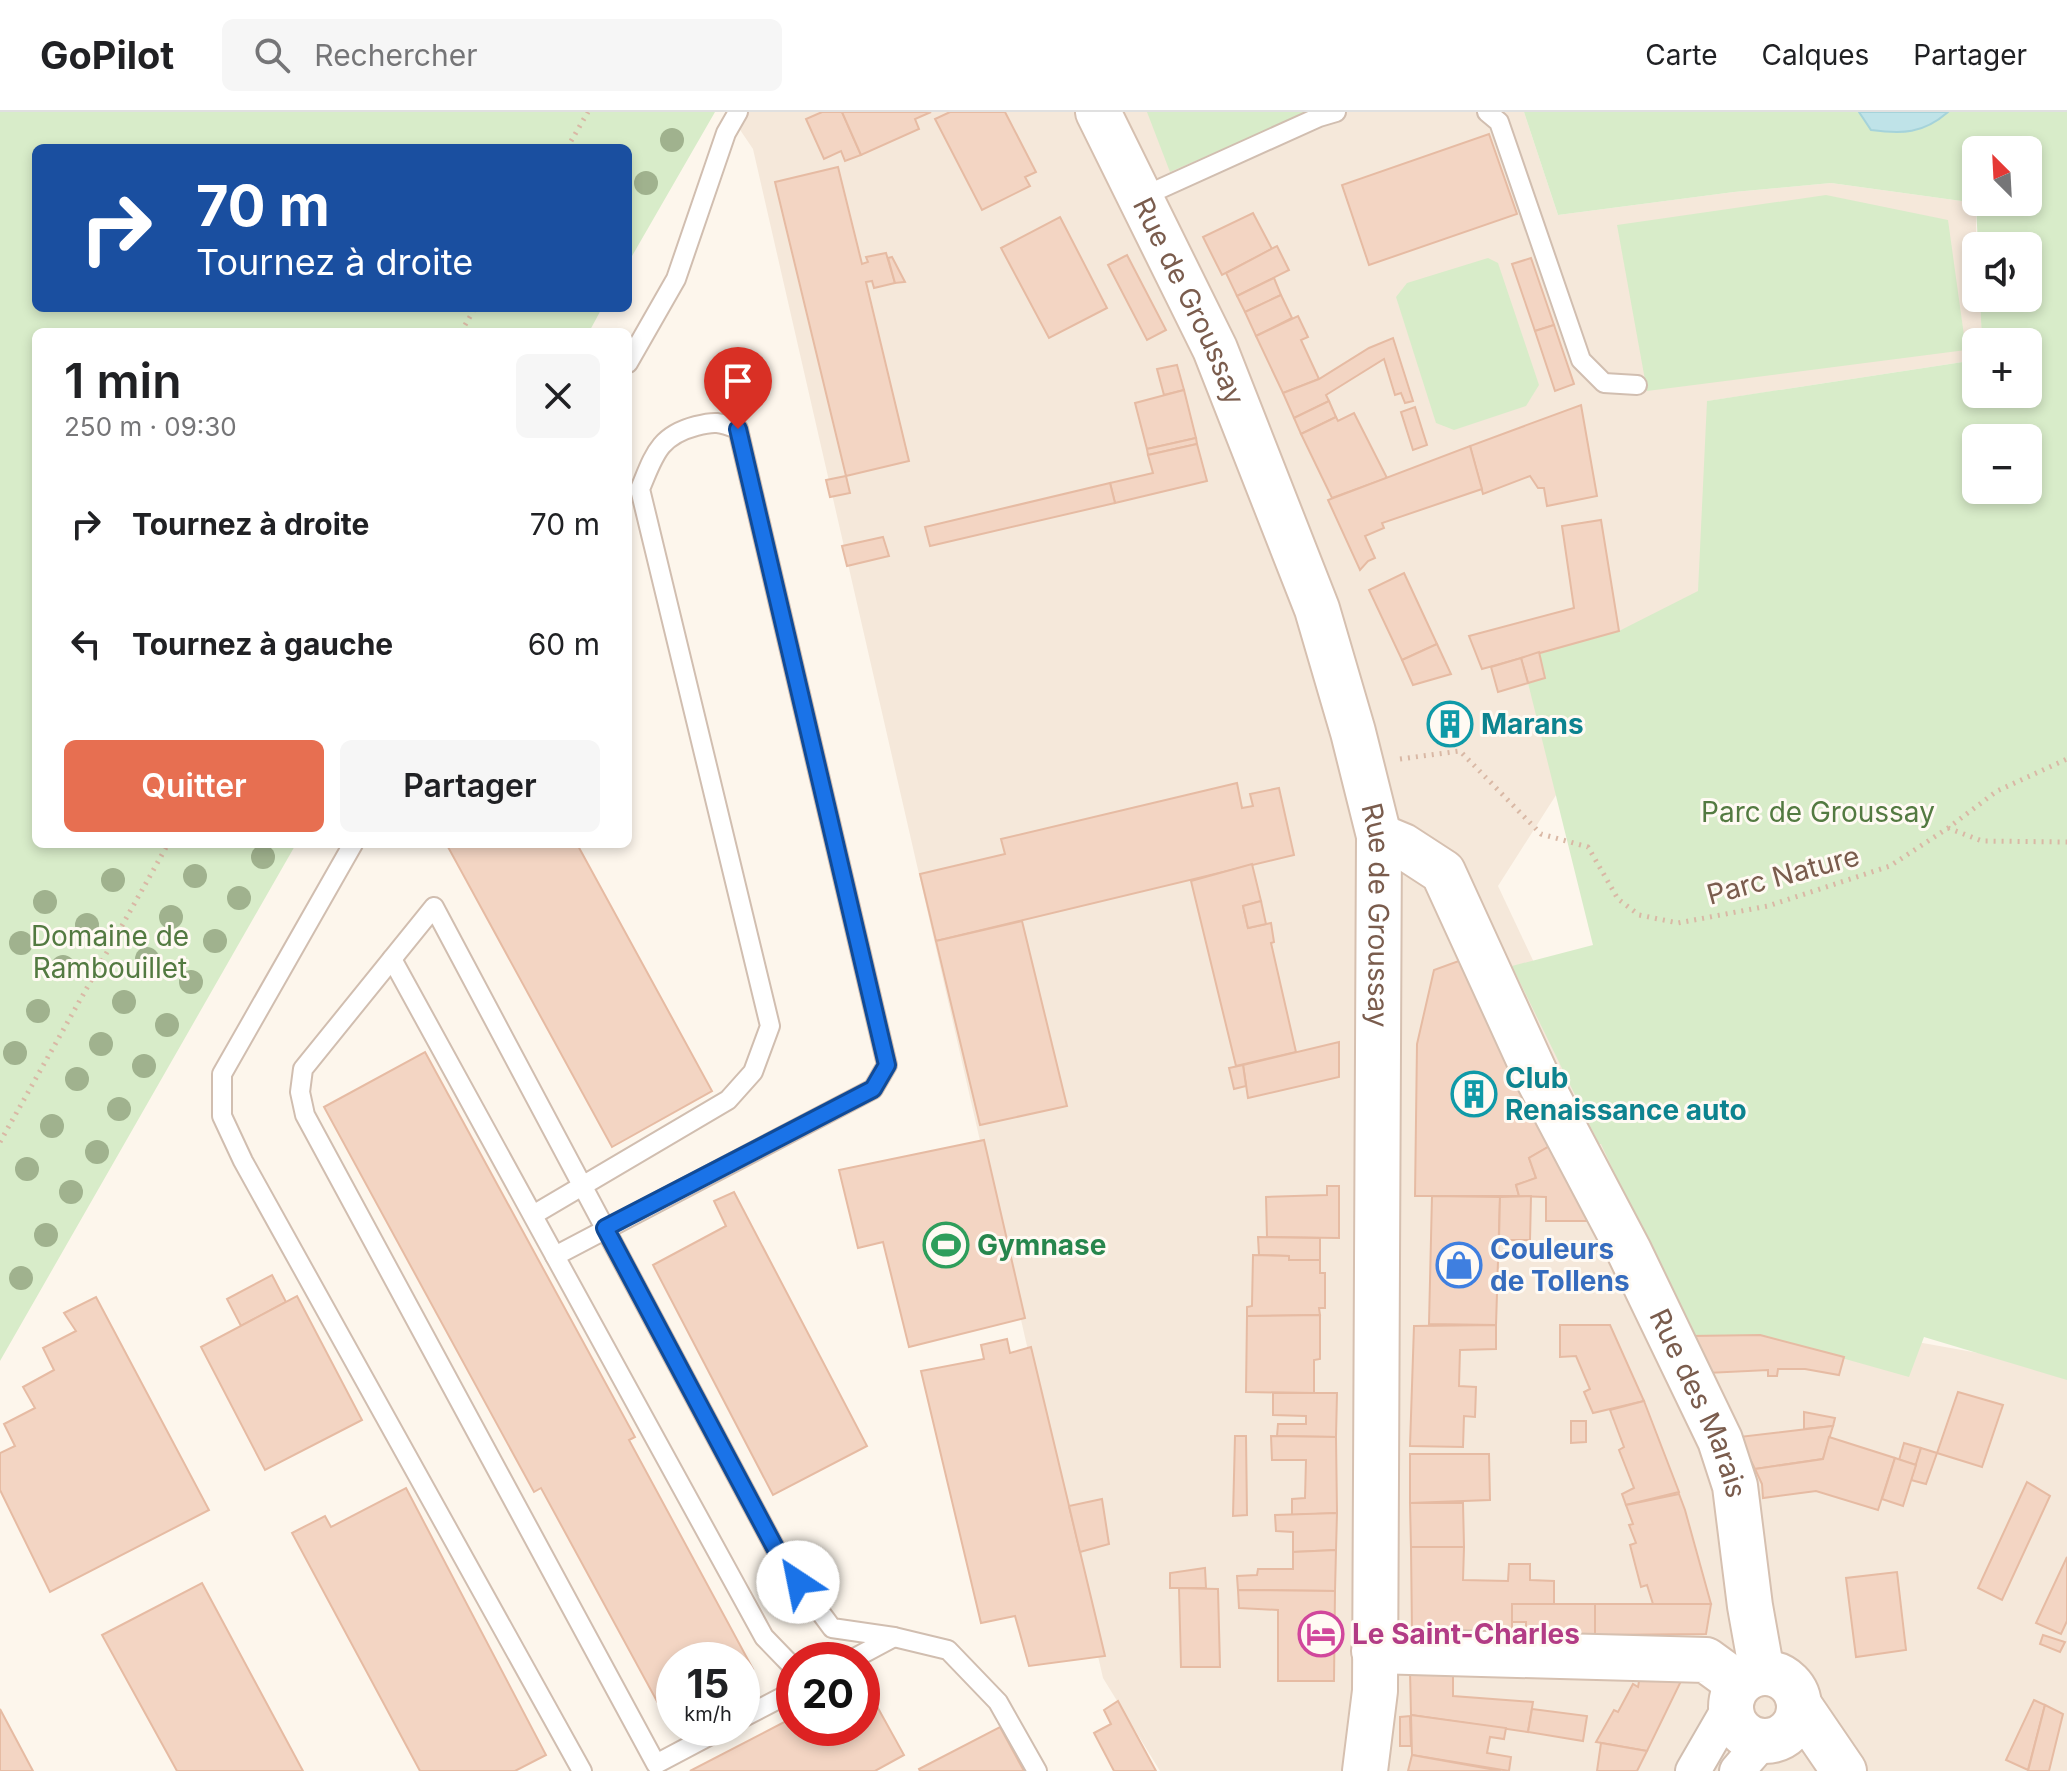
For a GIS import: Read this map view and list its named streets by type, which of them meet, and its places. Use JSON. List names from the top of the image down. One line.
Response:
{"streets":{"main road":["Rue de Groussay","Rue des Marais"],"path":["Parc Nature"]},"crossings":[["Rue de Groussay","Parc Nature"],["Rue de Groussay","Rue des Marais"]],"parks":["Parc de Groussay","Domaine de Rambouillet"],"places":{"building":["Marans","Club Renaissance auto"],"sports":["Gymnase"],"shop":["Couleurs de Tollens"],"hotel":["Le Saint-Charles"]},"north":"top left","page":{"header":"GoPilot","search":"Rechercher","nav":["Carte","Calques","Partager"],"map_buttons":["+","−"],"turn":["70 m","Tournez à droite"],"heading":["1 min","250 m · 09:30"],"list":[{"name":"Tournez à droite","value":"70 m"},{"name":"Tournez à gauche","value":"60 m"}],"buttons":["Quitter","Partager"],"speed":"15 km/h","limit":"20"}}
